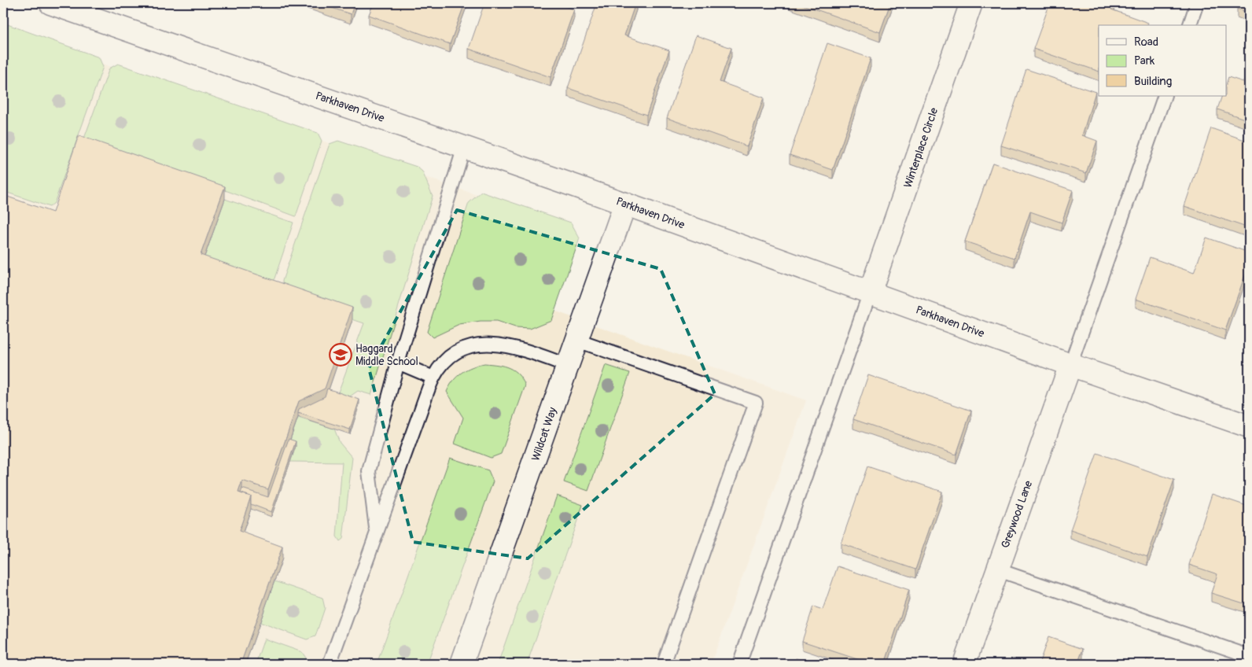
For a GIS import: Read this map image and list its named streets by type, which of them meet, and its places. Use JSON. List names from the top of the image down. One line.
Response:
{"streets":{"street":["Parkhaven Drive","Winterplace Circle","Wildcat Way","Greywood Lane"]},"crossings":[["Parkhaven Drive","Winterplace Circle"],["Parkhaven Drive","Wildcat Way"],["Parkhaven Drive","Greywood Lane"]],"places":{"school or university":["Haggard Middle School"]},"legend":["Road","Park","Building"]}
